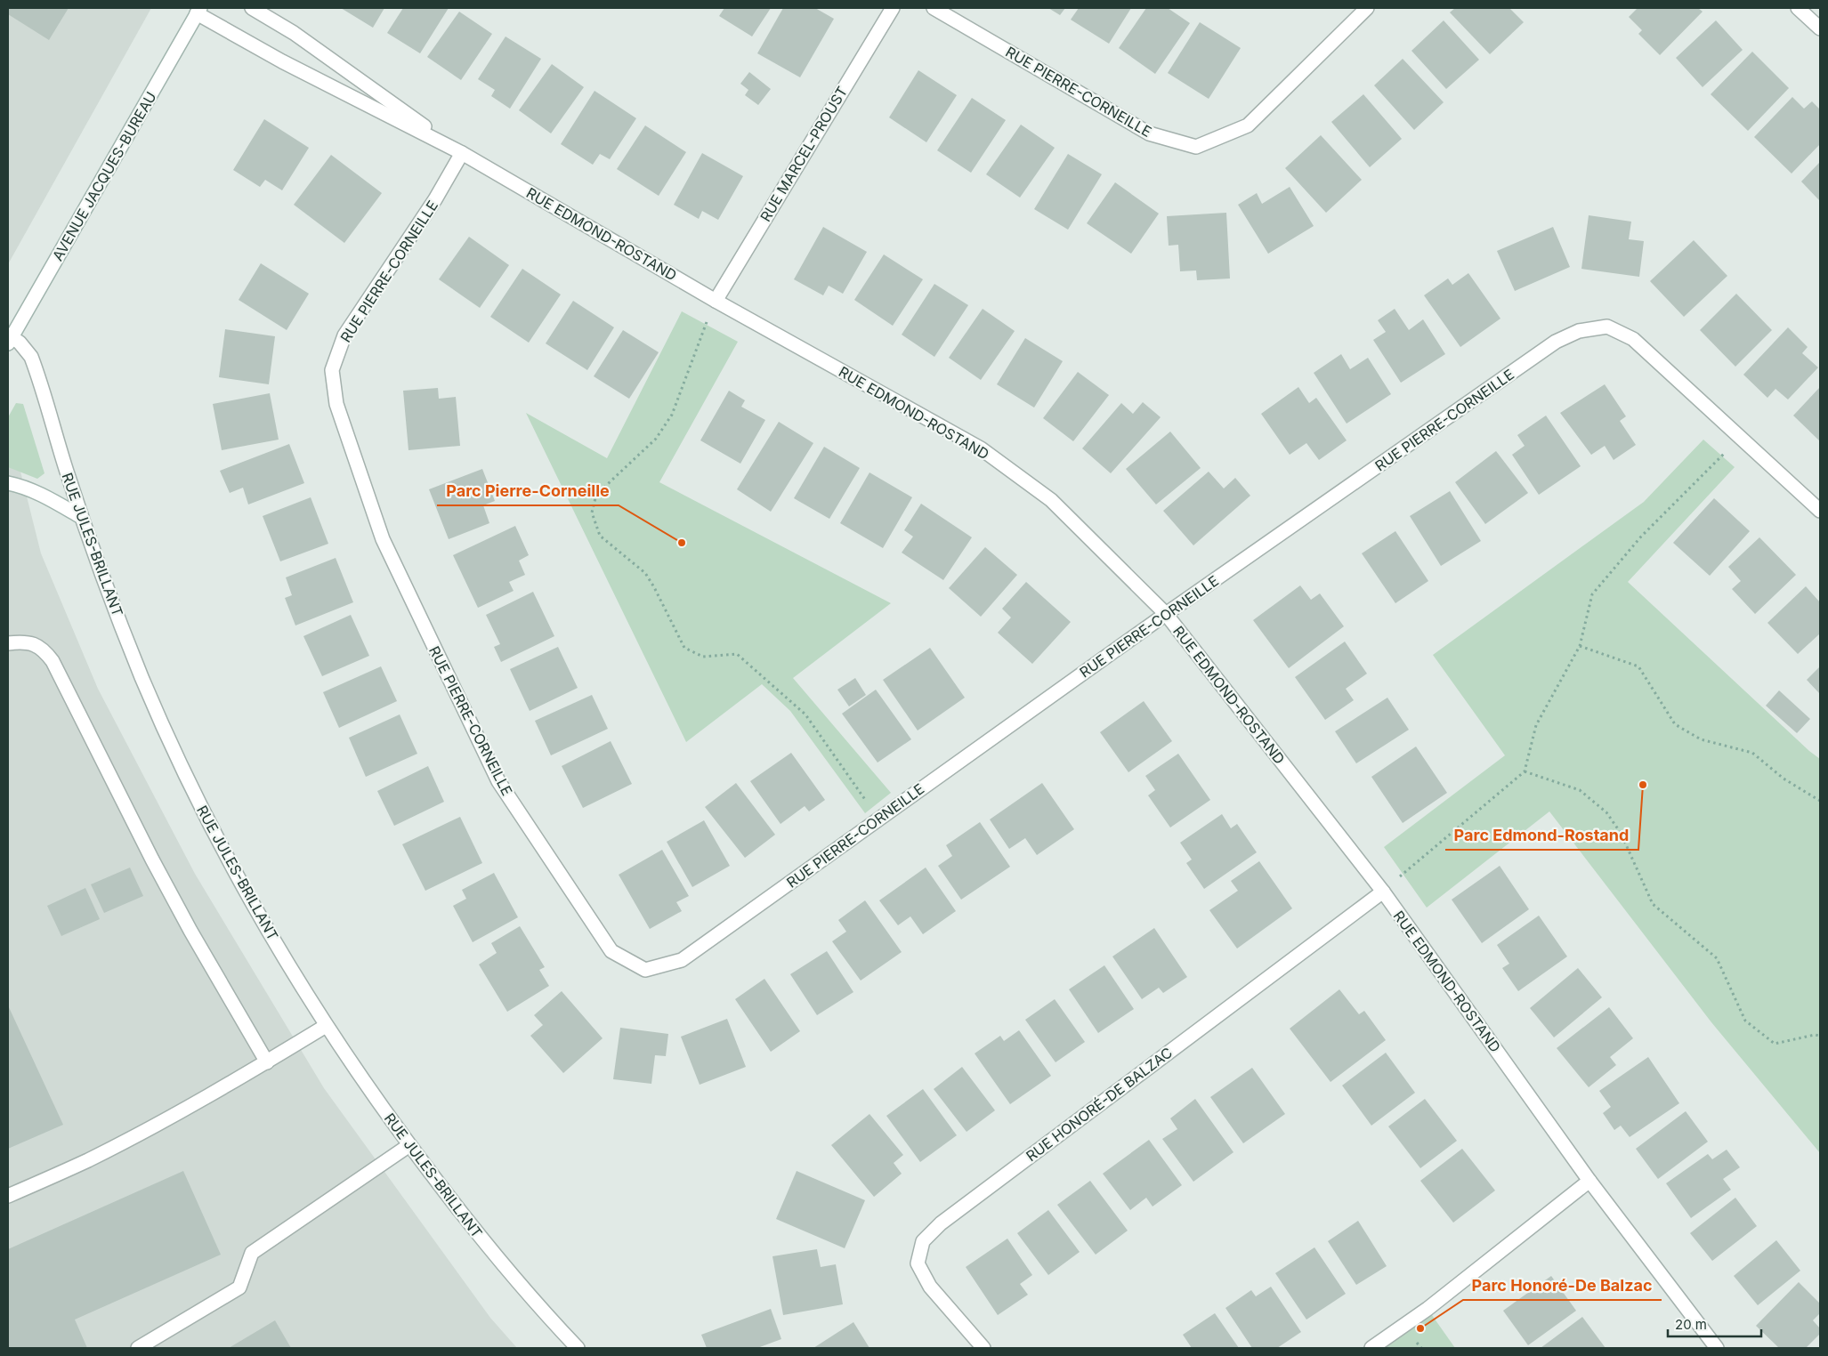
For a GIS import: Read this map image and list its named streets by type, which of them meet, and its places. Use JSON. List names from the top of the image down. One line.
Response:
{"streets":{"street":["RUE PIERRE-CORNEILLE","RUE MARCEL-PROUST","AVENUE JACQUES-BUREAU","RUE EDMOND-ROSTAND","RUE JULES-BRILLANT","RUE HONORÉ-DE BALZAC"]},"crossings":[["RUE PIERRE-CORNEILLE","RUE EDMOND-ROSTAND"],["RUE MARCEL-PROUST","RUE EDMOND-ROSTAND"],["AVENUE JACQUES-BUREAU","RUE EDMOND-ROSTAND"],["AVENUE JACQUES-BUREAU","RUE JULES-BRILLANT"],["RUE EDMOND-ROSTAND","RUE HONORÉ-DE BALZAC"]],"places":["Parc Pierre-Corneille","Parc Edmond-Rostand","Parc Honoré-De Balzac"],"scale_bar":"20 m"}
